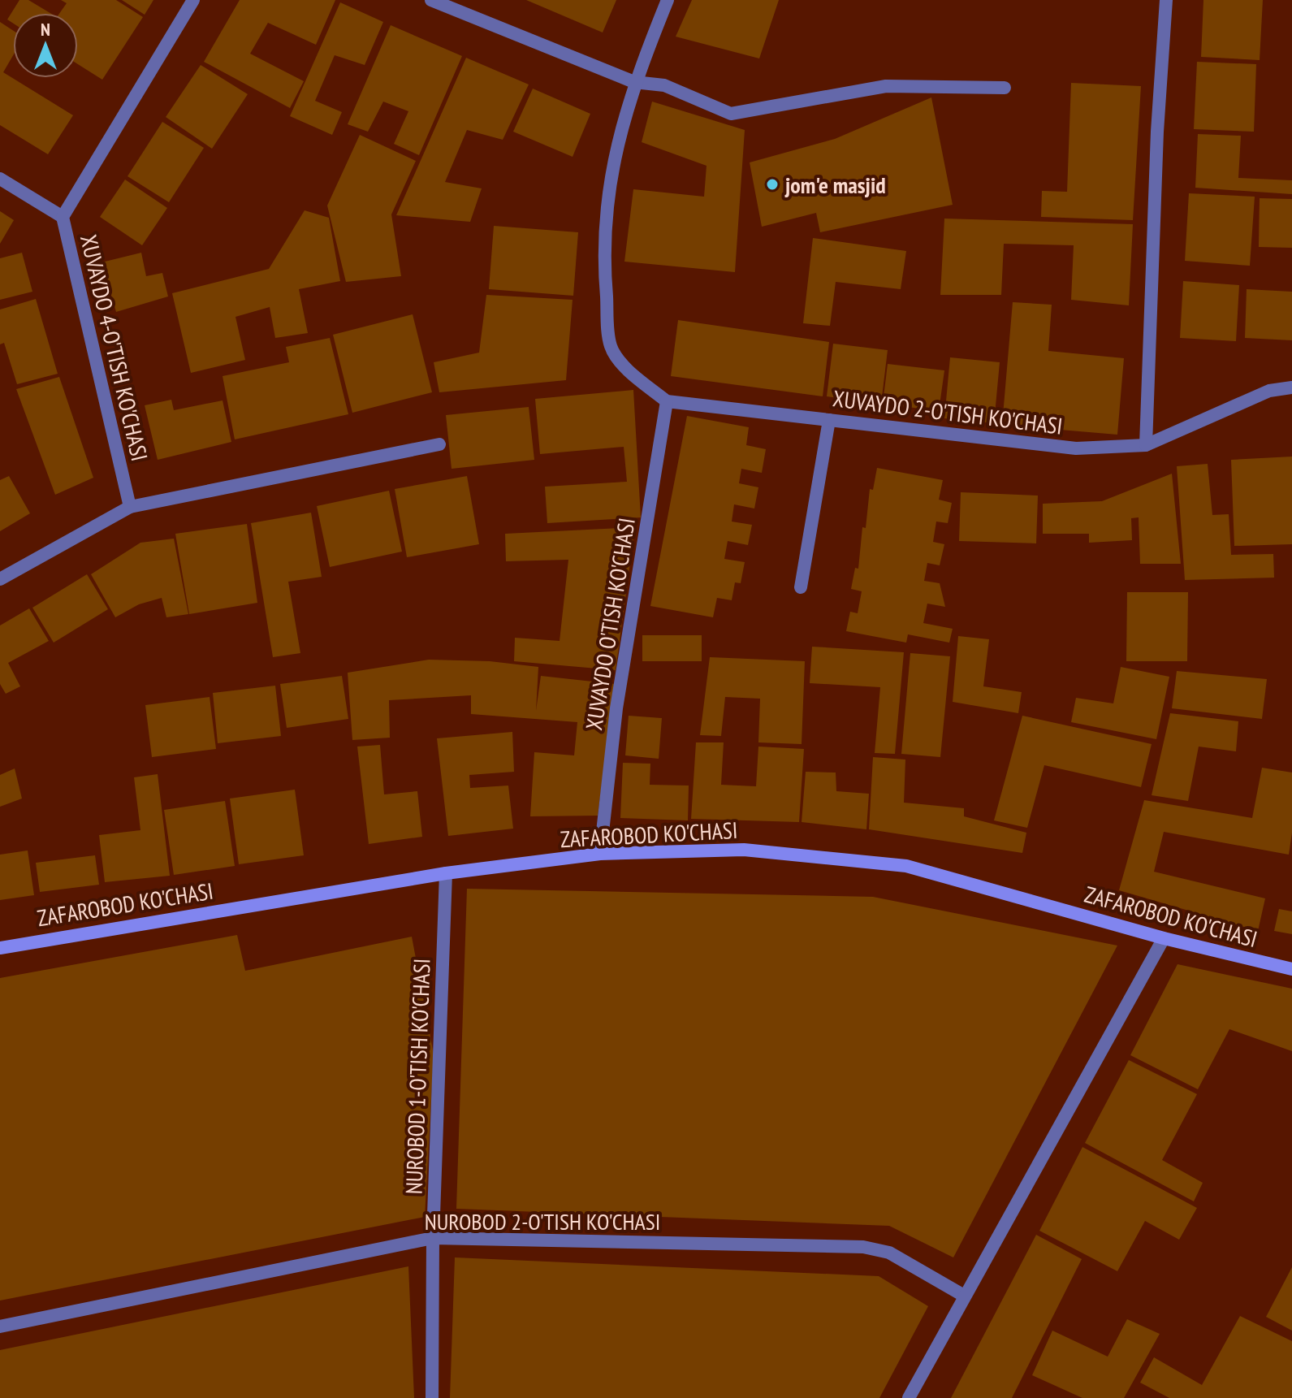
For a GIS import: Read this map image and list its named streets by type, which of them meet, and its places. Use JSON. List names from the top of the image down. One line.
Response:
{"streets":{"street":["XUVAYDO 4-O'TISH KO'CHASI","XUVAYDO 2-O'TISH KO'CHASI","XUVAYDO O'TISH KO'CHASI","ZAFAROBOD KO'CHASI","NUROBOD 1-O'TISH KO'CHASI","NUROBOD 2-O'TISH KO'CHASI"]},"crossings":[["XUVAYDO 2-O'TISH KO'CHASI","XUVAYDO O'TISH KO'CHASI"],["XUVAYDO O'TISH KO'CHASI","ZAFAROBOD KO'CHASI"],["ZAFAROBOD KO'CHASI","NUROBOD 1-O'TISH KO'CHASI"],["NUROBOD 1-O'TISH KO'CHASI","NUROBOD 2-O'TISH KO'CHASI"]],"places":["jom'e masjid"],"north":"top"}
